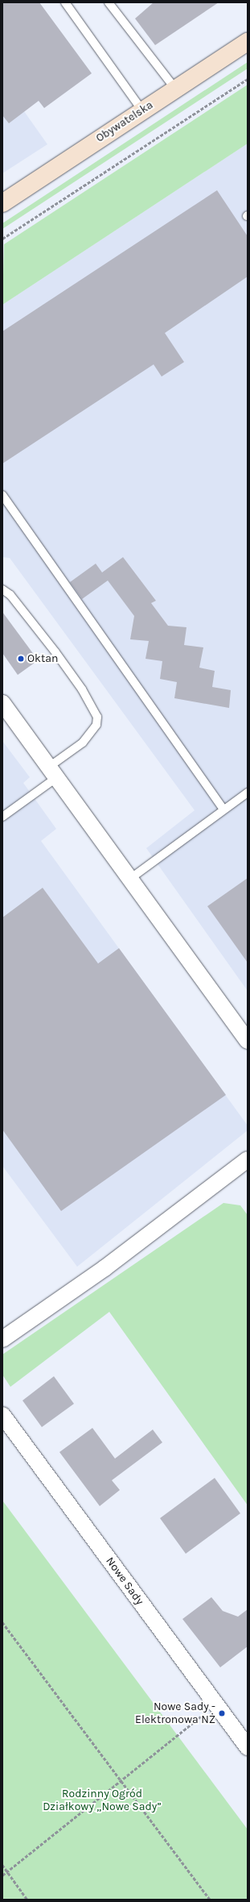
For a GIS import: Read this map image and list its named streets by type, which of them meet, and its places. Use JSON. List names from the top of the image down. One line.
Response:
{"streets":{"main road":["Obywatelska"],"street":["Nowe Sady"]},"parks":["Rodzinny Ogród Działkowy „Nowe Sady”"],"places":["Oktan","Nowe Sady - Elektronowa NŻ"]}
